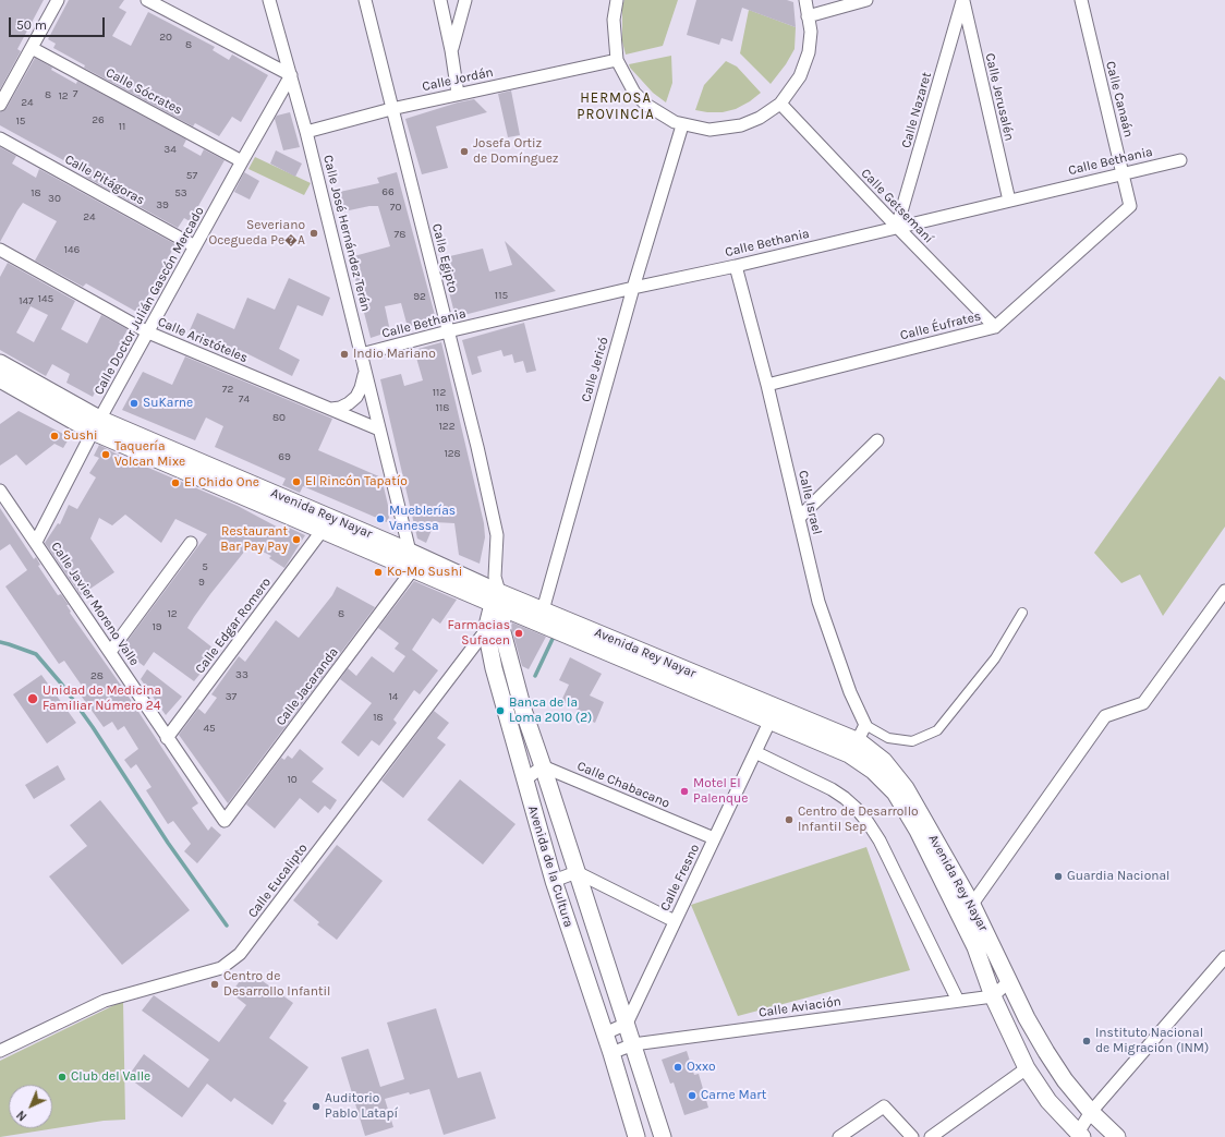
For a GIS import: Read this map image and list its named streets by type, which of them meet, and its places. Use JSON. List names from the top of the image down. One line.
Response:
{"streets":{"main road":["Avenida Rey Nayar","Avenida de la Cultura"],"street":["Calle Jordán","Calle Sócrates","Calle Jerusalén","Calle Canaán","Calle Nazaret","Calle Bethania","Calle Pitágoras","Calle Getsemaní","Calle José Hernández Terán","Calle Egipto","Calle Doctor Julián Gascón Mercado","Calle Éufrates","Calle Aristóteles","Calle Jericó","Calle Israel","Calle Javier Moreno Valle","Calle Edgar Romero","Calle Jacaranda","Calle Chabacano","Calle Fresno","Calle Eucalipto","Calle Aviación"]},"crossings":[["Calle Jordán","Calle José Hernández Terán"],["Calle Jordán","Calle Egipto"],["Calle Sócrates","Calle Doctor Julián Gascón Mercado"],["Calle Jerusalén","Calle Nazaret"],["Calle Jerusalén","Calle Bethania"],["Calle Canaán","Calle Bethania"],["Calle Canaán","Calle Éufrates"],["Calle Nazaret","Calle Bethania"],["Calle Nazaret","Calle Getsemaní"],["Calle Bethania","Calle Getsemaní"],["Calle Bethania","Calle José Hernández Terán"],["Calle Bethania","Calle Egipto"],["Calle Bethania","Calle Jericó"],["Calle Bethania","Calle Israel"],["Calle Pitágoras","Calle Doctor Julián Gascón Mercado"],["Calle Getsemaní","Calle Éufrates"],["Calle José Hernández Terán","Calle Doctor Julián Gascón Mercado"],["Calle José Hernández Terán","Calle Aristóteles"],["Calle José Hernández Terán","Avenida Rey Nayar"],["Calle Egipto","Avenida Rey Nayar"],["Calle Egipto","Avenida de la Cultura"],["Calle Doctor Julián Gascón Mercado","Calle Aristóteles"],["Calle Doctor Julián Gascón Mercado","Avenida Rey Nayar"],["Calle Doctor Julián Gascón Mercado","Calle Javier Moreno Valle"],["Calle Éufrates","Calle Israel"],["Calle Jericó","Avenida Rey Nayar"],["Avenida Rey Nayar","Calle Edgar Romero"],["Avenida Rey Nayar","Calle Jacaranda"],["Avenida Rey Nayar","Avenida de la Cultura"],["Avenida Rey Nayar","Calle Fresno"],["Avenida Rey Nayar","Calle Aviación"],["Calle Javier Moreno Valle","Calle Edgar Romero"],["Calle Javier Moreno Valle","Calle Jacaranda"],["Calle Chabacano","Avenida de la Cultura"],["Calle Chabacano","Calle Fresno"],["Avenida de la Cultura","Calle Fresno"],["Avenida de la Cultura","Calle Eucalipto"],["Avenida de la Cultura","Calle Aviación"]],"districts":["HERMOSA PROVINCIA"],"places":["Josefa Ortiz de Domínguez","Severiano Ocegueda Pe�A","Indio Mariano","SuKarne","Sushi","Taquería Volcan Mixe","El Rincón Tapatío","El Chido One","Mueblerías Vanessa","Restaurant Bar Pay Pay","Ko-Mo Sushi","Farmacias Sufacen","Unidad de Medicina Familiar Número 24","Banca de la Loma 2010 (2)","Motel El Palenque","Centro de Desarrollo Infantil Sep","Guardia Nacional","Centro de Desarrollo Infantil","Instituto Nacional de Migracion (INM)","Oxxo","Club del Valle","Carne Mart","Auditorio Pablo Latapí"],"house_numbers":["20","8","7","8","12","24","26","15","11","34","57","66","18","53","30","39","70","24","78","146","115","92","145","147","72","112","74","118","80","122","128","69","5","9","12","8","19","33","28","37","14","18","45","10"],"scale_bar":"50 m","north":"bottom left"}
